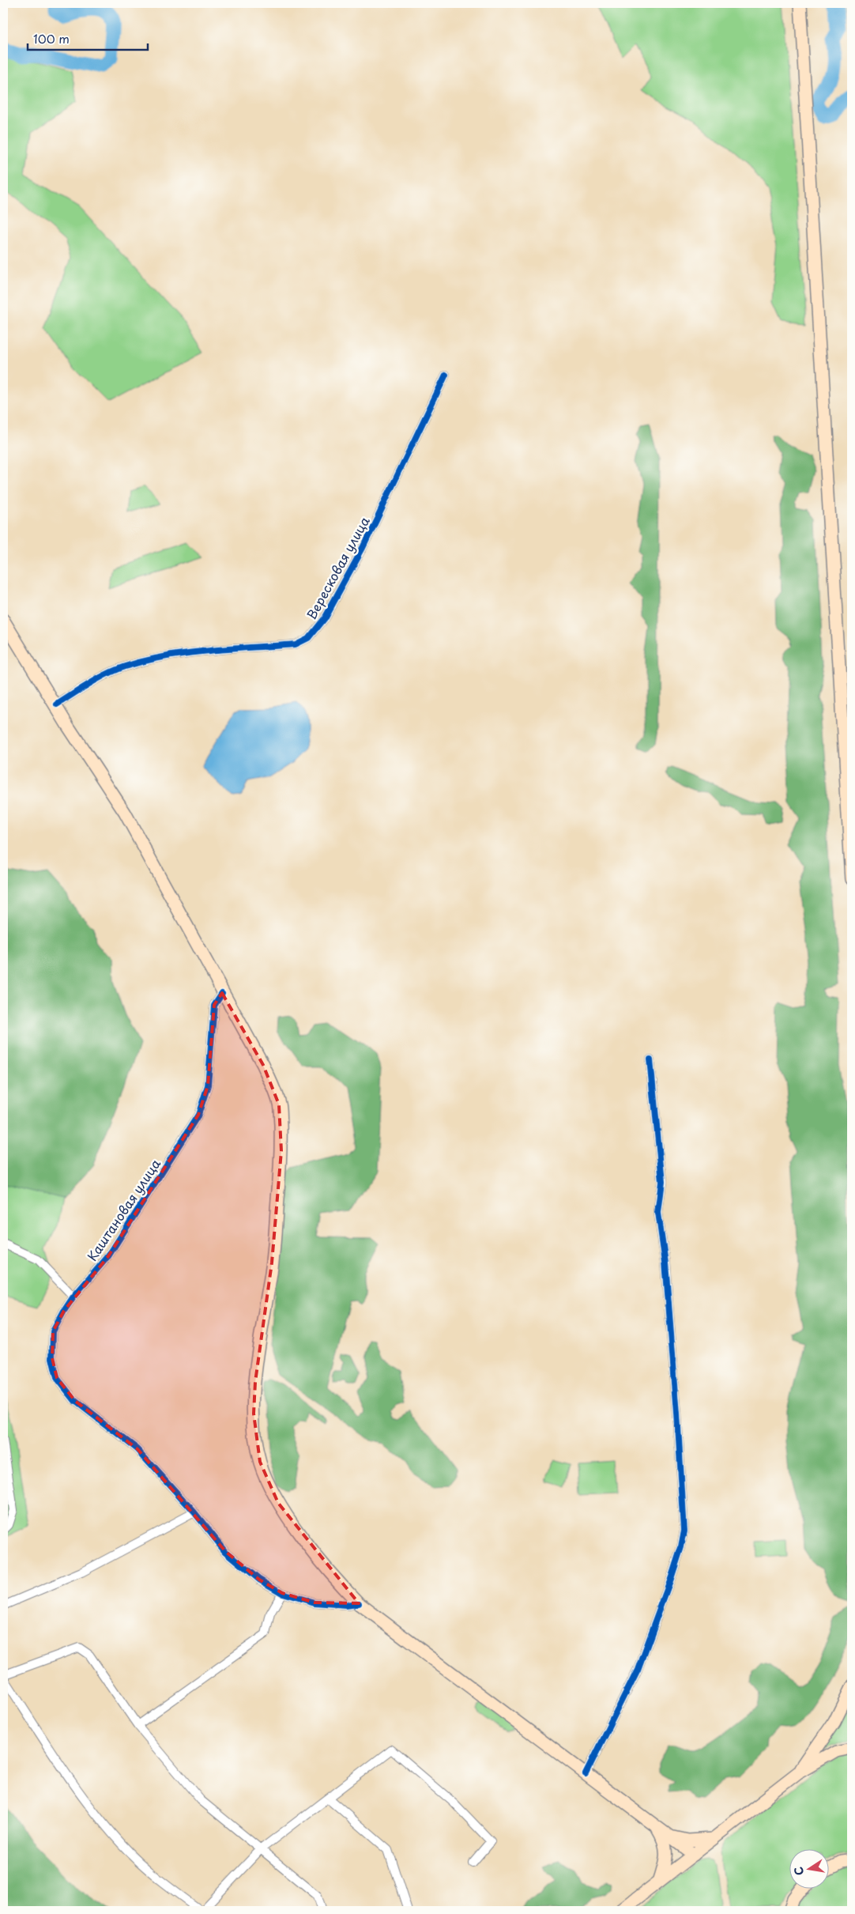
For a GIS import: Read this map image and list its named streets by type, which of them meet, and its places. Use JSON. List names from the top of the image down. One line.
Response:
{"streets":{"street":["Вересковая улица","Каштановая улица"]},"scale_bar":"100 m","north":"left"}
